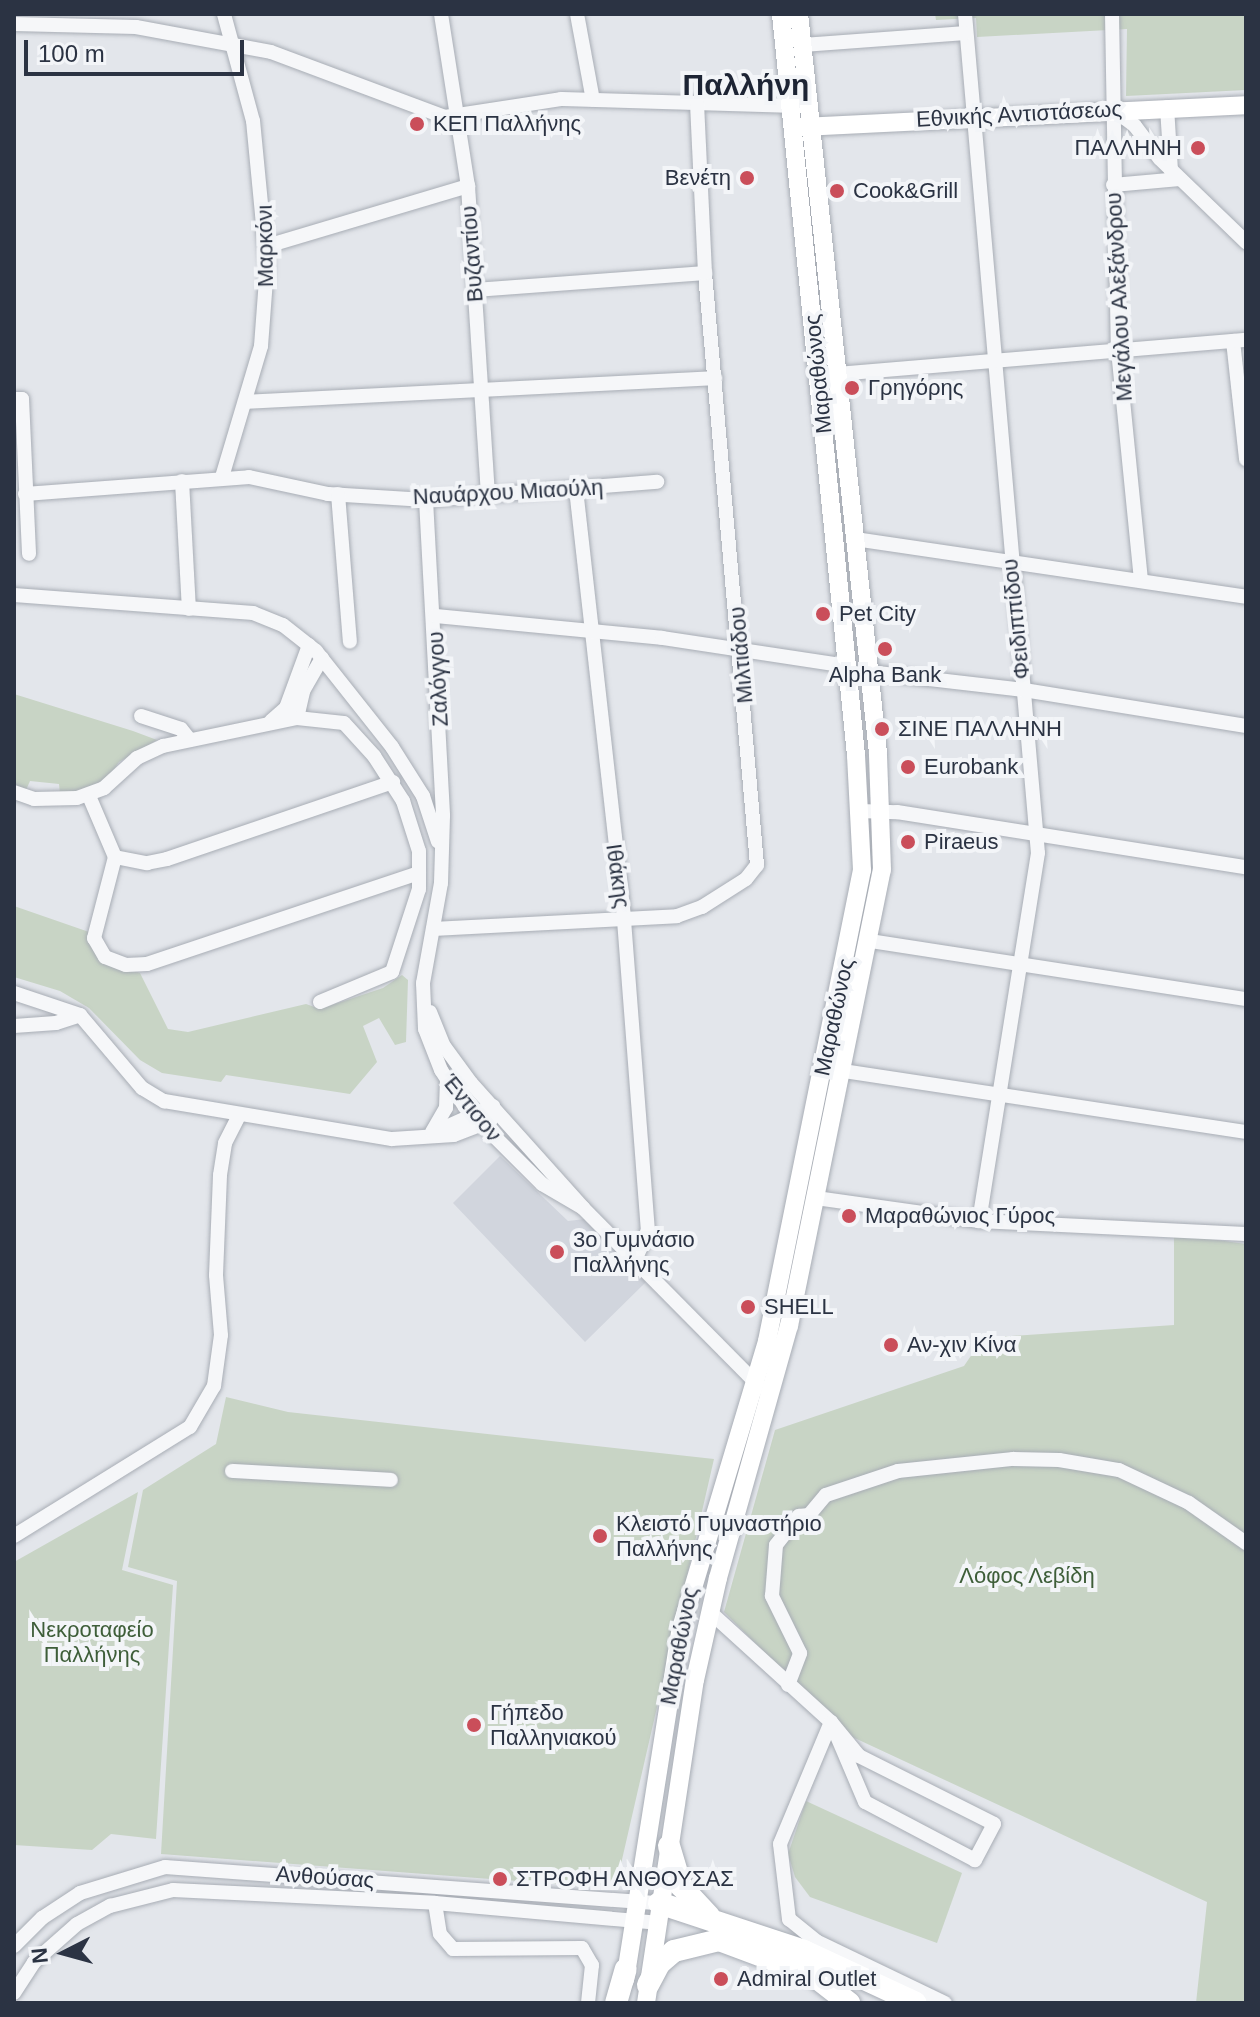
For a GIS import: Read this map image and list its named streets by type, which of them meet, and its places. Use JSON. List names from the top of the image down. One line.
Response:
{"streets":{"main road":["Εθνικής Αντιστάσεως","Μαραθώνος"],"street":["Μαρκόνι","Βυζαντίου","Μεγάλου Αλεξάνδρου","Ναυάρχου Μιαούλη","Φειδιππίδου","Μιλτιάδου","Ζαλόγγου","Ιθάκης","Έντισον","Ανθούσας"]},"crossings":[["Εθνικής Αντιστάσεως","Μεγάλου Αλεξάνδρου"],["Εθνικής Αντιστάσεως","Μαραθώνος"],["Εθνικής Αντιστάσεως","Φειδιππίδου"],["Μαρκόνι","Ναυάρχου Μιαούλη"],["Βυζαντίου","Ναυάρχου Μιαούλη"],["Μαραθώνος","Έντισον"],["Μαραθώνος","Ανθούσας"],["Ναυάρχου Μιαούλη","Ζαλόγγου"],["Ναυάρχου Μιαούλη","Ιθάκης"],["Μιλτιάδου","Ιθάκης"],["Μιλτιάδου","Έντισον"],["Ζαλόγγου","Έντισον"],["Ιθάκης","Έντισον"]],"districts":["Παλλήνη"],"parks":["Λόφος Λεβίδη","Νεκροταφείο Παλλήνης"],"places":["ΚΕΠ Παλλήνης","ΠΑΛΛΗΝΗ","Βενέτη","Cook&Grill","Γρηγόρης","Pet City","Alpha Bank","ΣΙΝΕ ΠΑΛΛΗΝΗ","Eurobank","Piraeus","Μαραθώνιος Γύρος","3ο Γυμνάσιο Παλλήνης","SHELL","Αν-χιν Κίνα","Κλειστό Γυμναστήριο Παλλήνης","Γήπεδο Παλληνιακού","ΣΤΡΟΦΗ ΑΝΘΟΥΣΑΣ","Admiral Outlet"],"scale_bar":"100 m","north":"left"}
